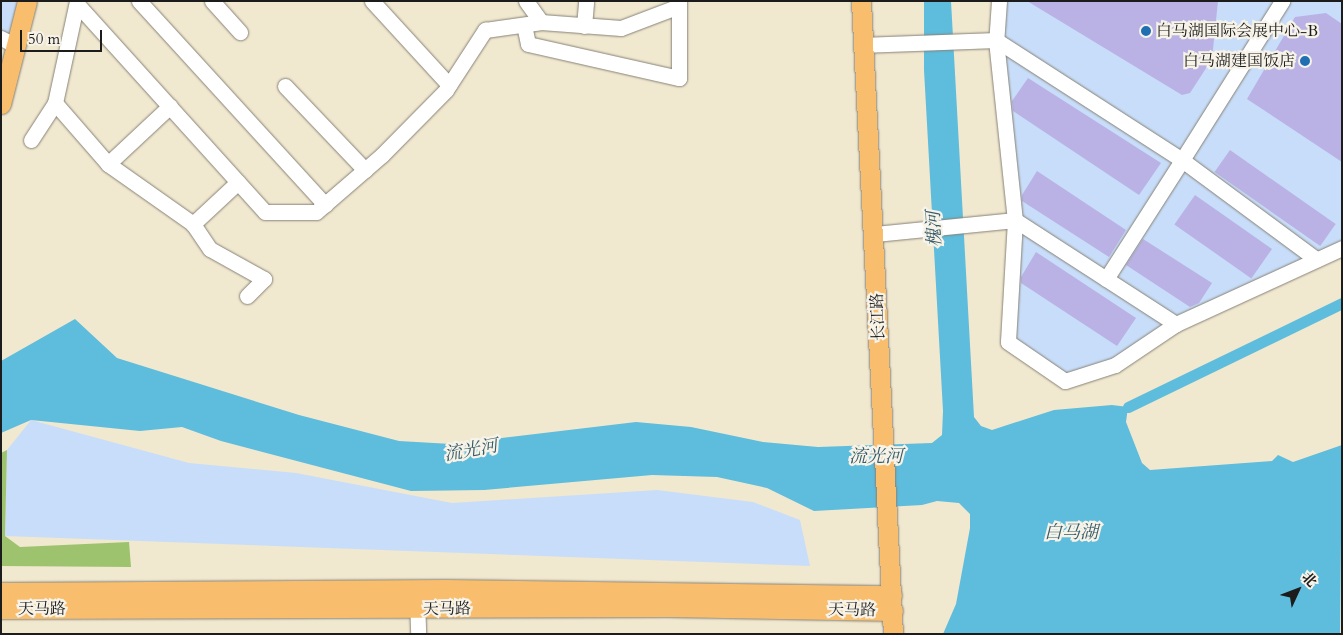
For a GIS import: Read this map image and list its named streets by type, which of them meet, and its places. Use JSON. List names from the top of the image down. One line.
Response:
{"streets":{"main road":["长江路","天马路"]},"crossings":[["长江路","天马路"]],"water":["槐河","流光河","白马湖"],"places":["白马湖国际会展中心-B","白马湖建国饭店"],"scale_bar":"50 m","north":"top right"}
